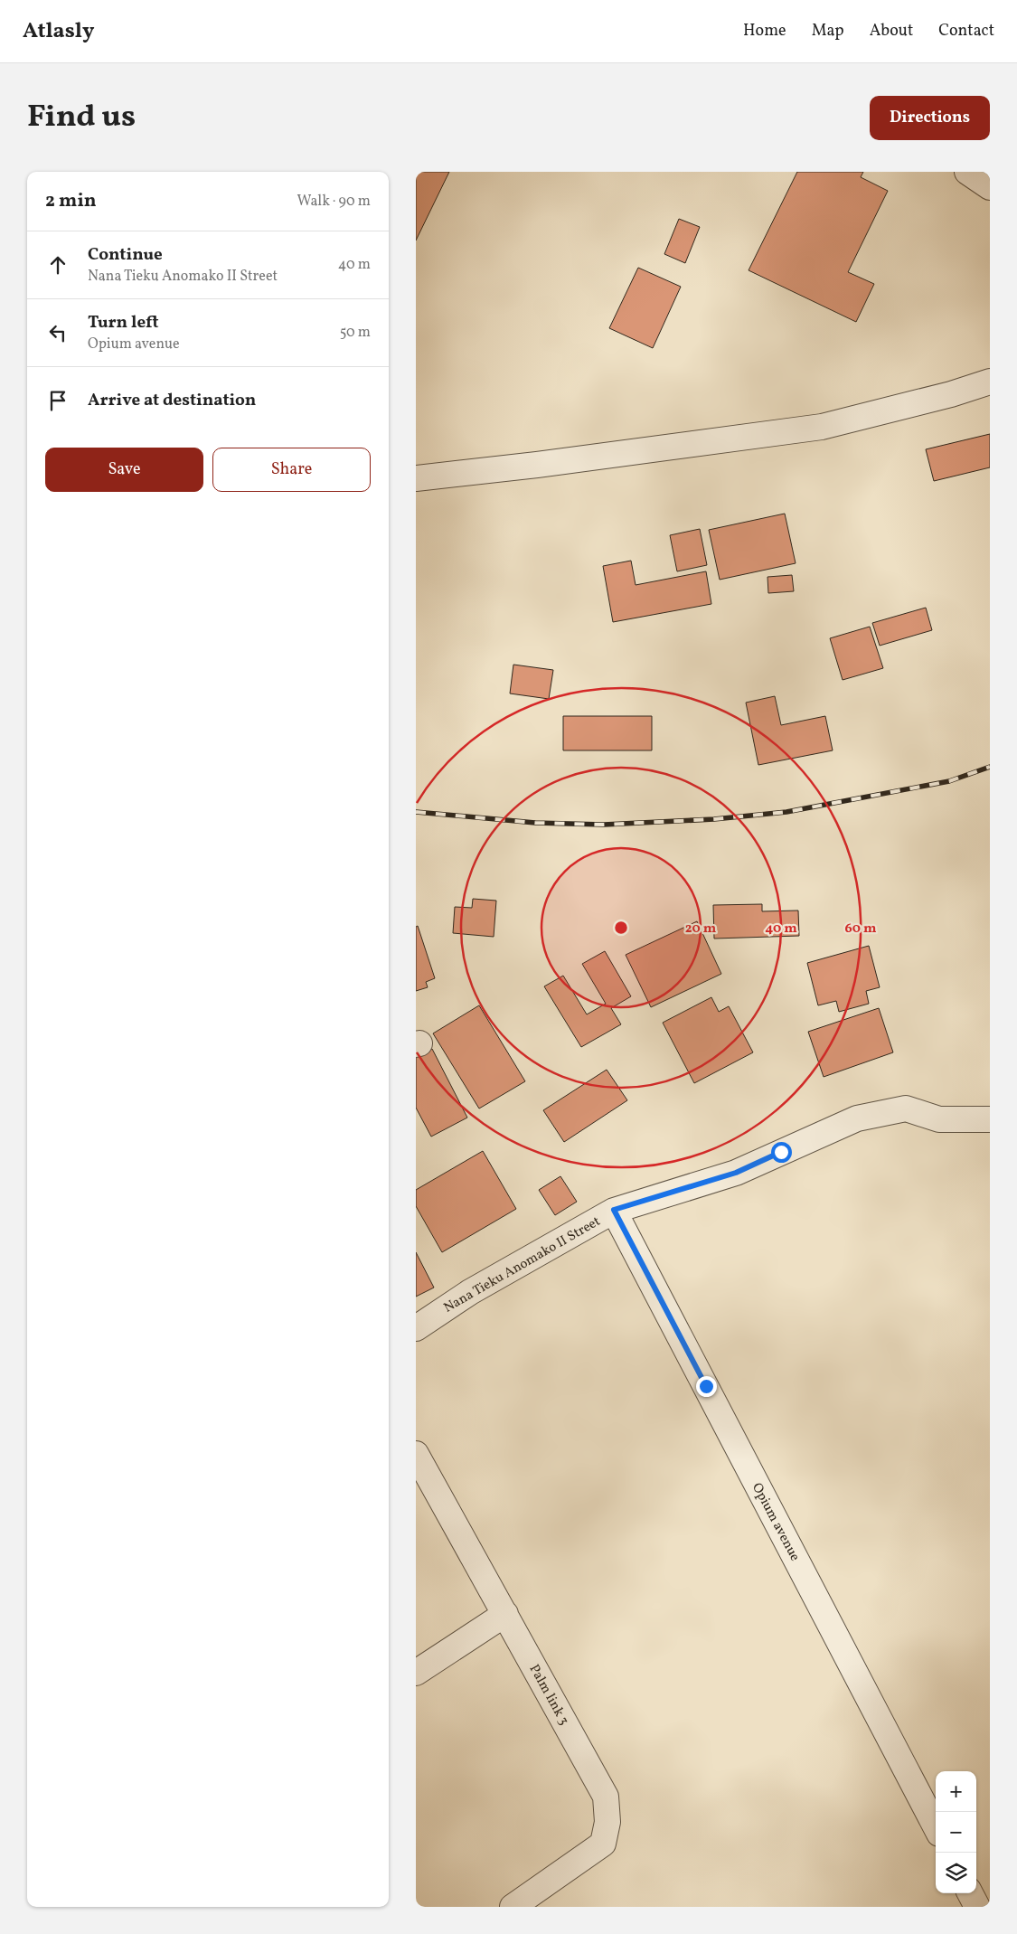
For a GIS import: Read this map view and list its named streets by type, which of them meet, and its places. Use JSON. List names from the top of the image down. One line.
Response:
{"streets":{"street":["Nana Tieku Anomako II Street","Opium avenue","Palm link 3"]},"crossings":[["Nana Tieku Anomako II Street","Opium avenue"]],"page":{"header":"Atlasly","nav":["Home","Map","About","Contact"],"title":"Find us","buttons":["Directions",["Save","Share"]],"heading":["2 min","Walk · 90 m"],"list":[["Continue","Nana Tieku Anomako II Street","40 m"],["Turn left","Opium avenue","50 m"],"Arrive at destination"],"map_buttons":["+","−"]},"rings":["20 m","40 m","60 m"]}
